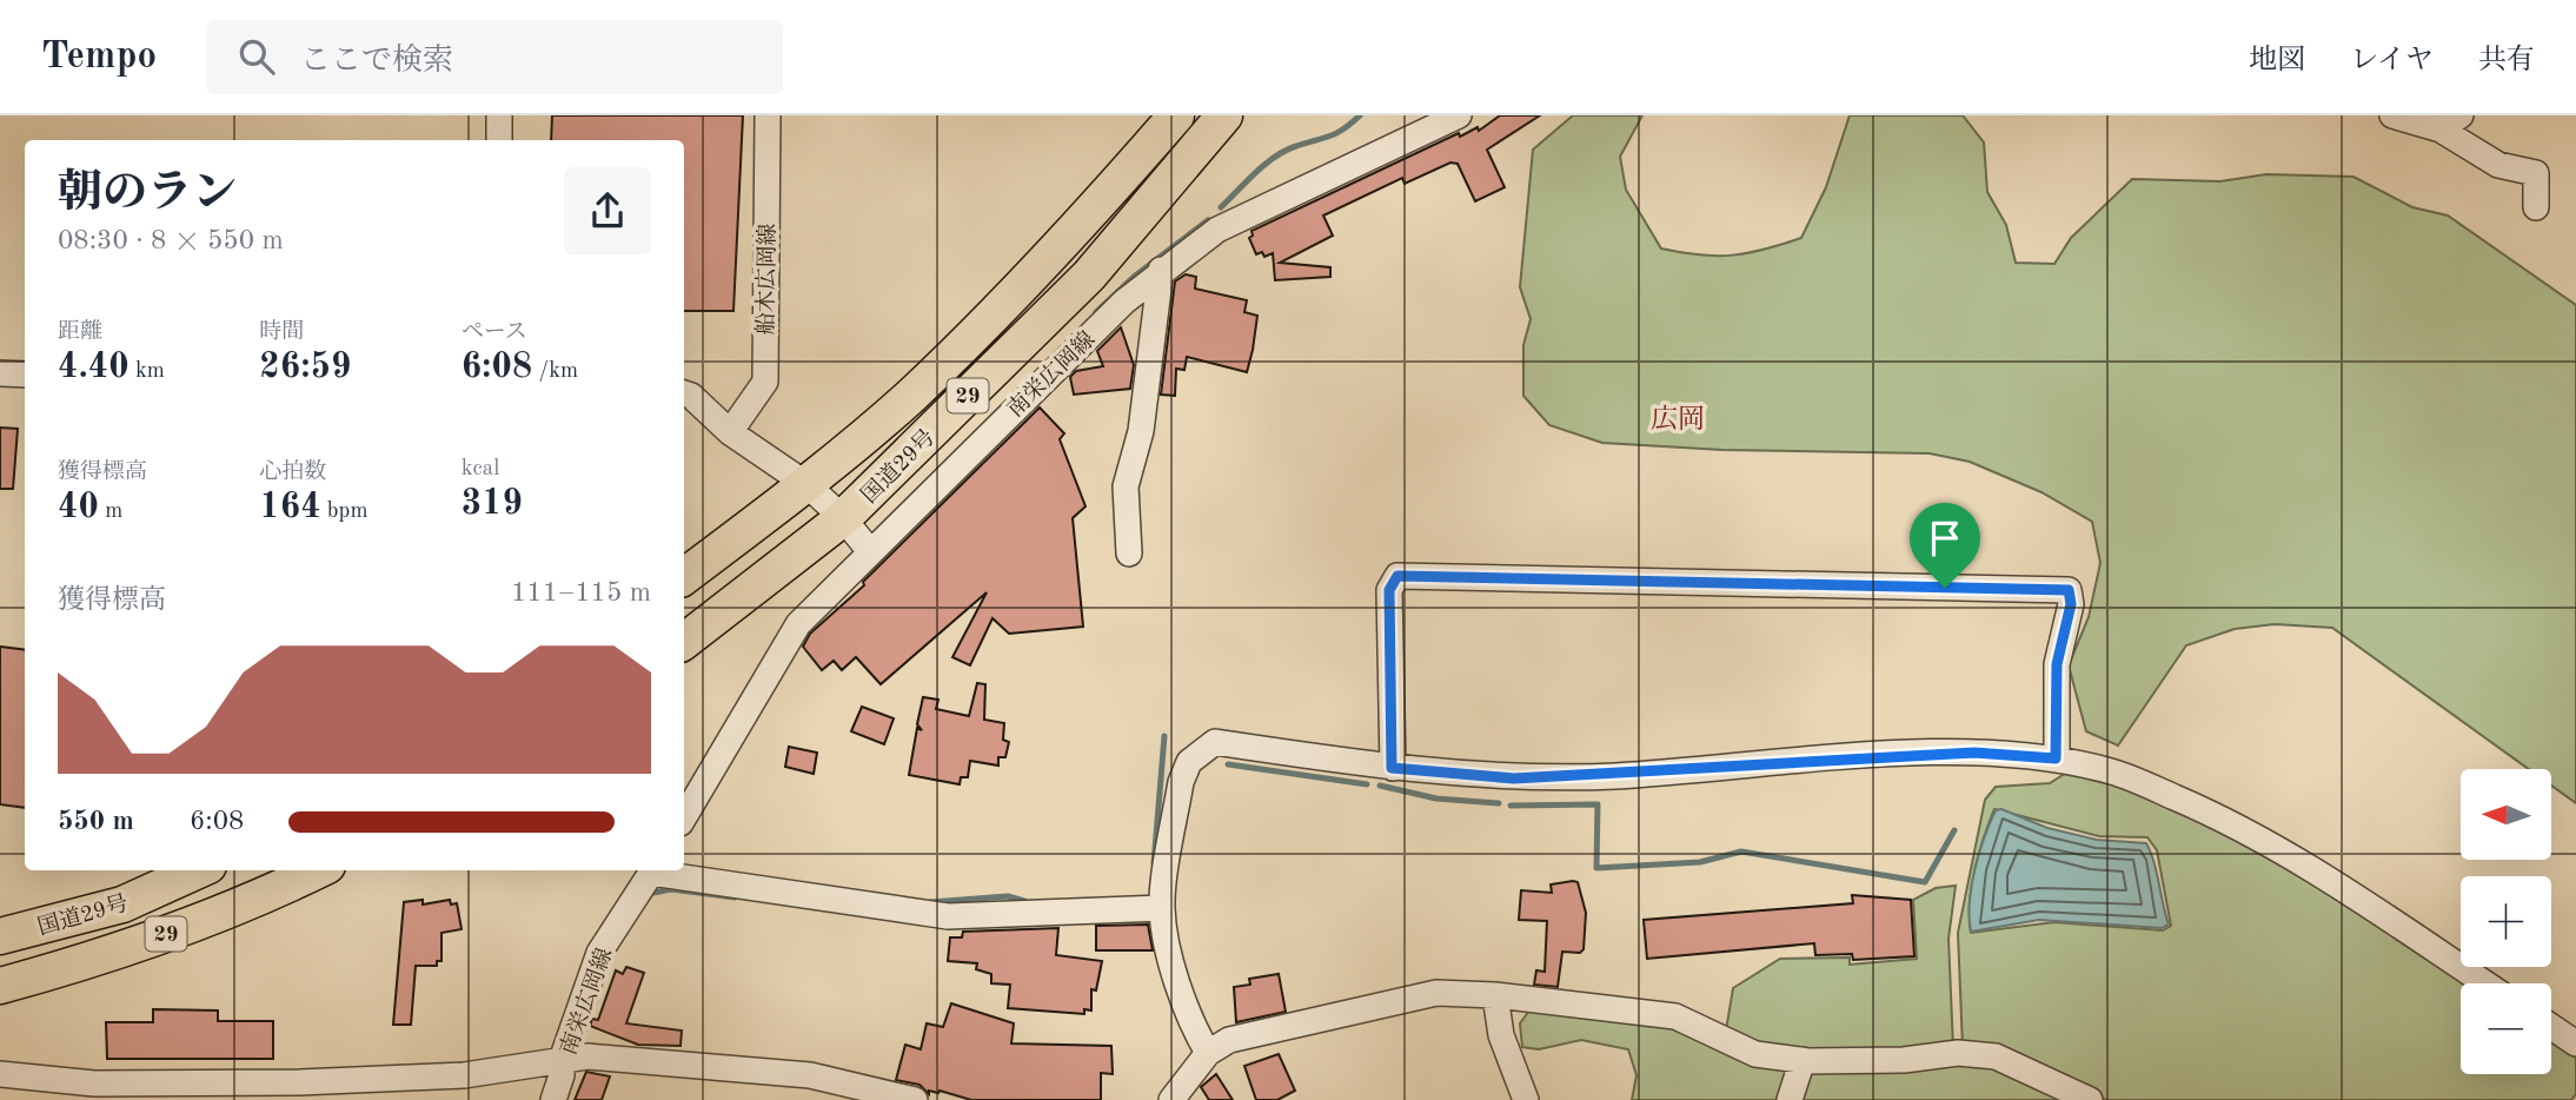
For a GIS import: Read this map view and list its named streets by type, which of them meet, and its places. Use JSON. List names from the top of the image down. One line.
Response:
{"streets":{"highway":["29","国道29号"],"street":["船木広岡線","南栄広岡線"]},"districts":["広岡"],"north":"left","page":{"header":"Tempo","search":"ここで検索","nav":["地図","レイヤ","共有"],"heading":["朝のラン","08:30 · 8 × 550 m"],"stats":[["距離","4.40 km"],["時間","26:59"],["ペース","6:08 /km"],["獲得標高","40 m"],["心拍数","164 bpm"],["kcal","319"]],"chart":["獲得標高","111–115 m"],"map_buttons":["+","−"],"list":[{"name":"550 m","note":"6:08"}]}}
